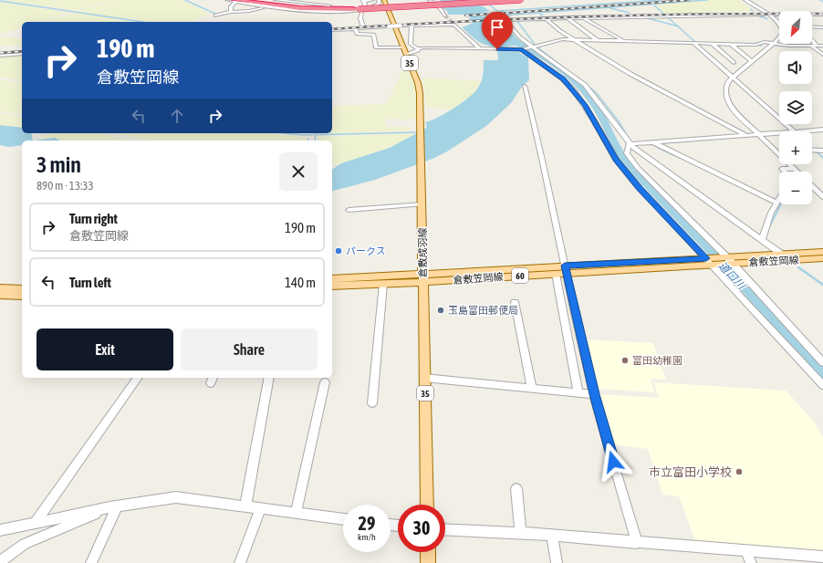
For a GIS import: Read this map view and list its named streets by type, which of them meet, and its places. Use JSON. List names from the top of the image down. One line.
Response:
{"streets":{"main road":["35","倉敷成羽線","倉敷笠岡線","60"]},"crossings":[["倉敷成羽線","倉敷笠岡線"]],"water":["道口川"],"places":["パークス","玉島富田郵便局","富田幼稚園","市立富田小学校"],"north":"bottom left","page":{"map_buttons":["+","−"],"turn":["190 m","倉敷笠岡線"],"heading":["3 min","890 m · 13:33"],"list":[{"name":"Turn right","note":"倉敷笠岡線","value":"190 m"},{"name":"Turn left","value":"140 m"}],"buttons":["Exit","Share"],"speed":"29 km/h","limit":"30"}}
